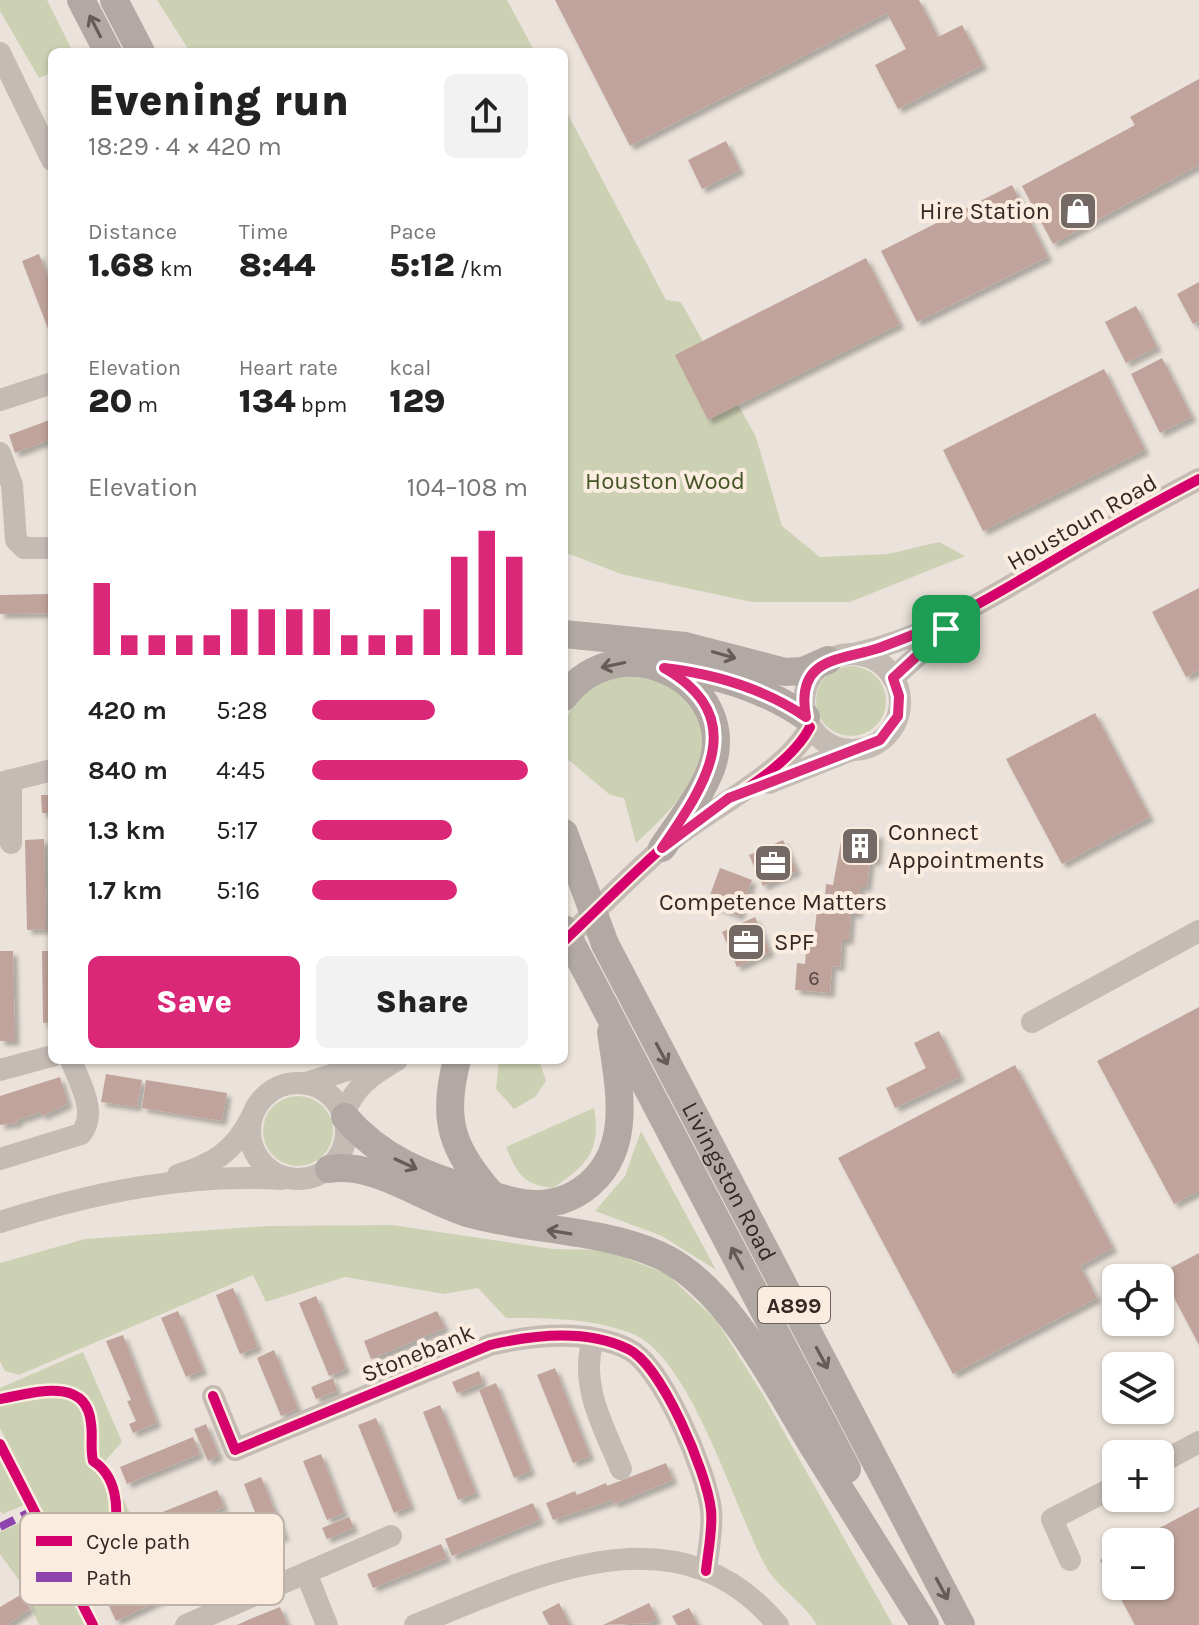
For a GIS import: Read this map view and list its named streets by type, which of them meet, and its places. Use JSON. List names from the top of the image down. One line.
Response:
{"streets":{"main road":["Livingston Road","A899"],"street":["Houstoun Road","Stonebank"]},"parks":["Houston Wood"],"places":{"shop":["Hire Station"],"building":["Connect Appointments"],"office":["Competence Matters","SPF"]},"house_numbers":["6"],"legend":["Cycle path","Path"],"page":{"heading":["Evening run","18:29 · 4 × 420 m"],"stats":[["Distance","1.68 km"],["Time","8:44"],["Pace","5:12 /km"],["Elevation","20 m"],["Heart rate","134 bpm"],["kcal","129"]],"chart":["Elevation","104–108 m"],"list":[{"name":"420 m","note":"5:28"},{"name":"840 m","note":"4:45"},{"name":"1.3 km","note":"5:17"},{"name":"1.7 km","note":"5:16"}],"buttons":["Save","Share"],"map_buttons":["+","−"]}}
